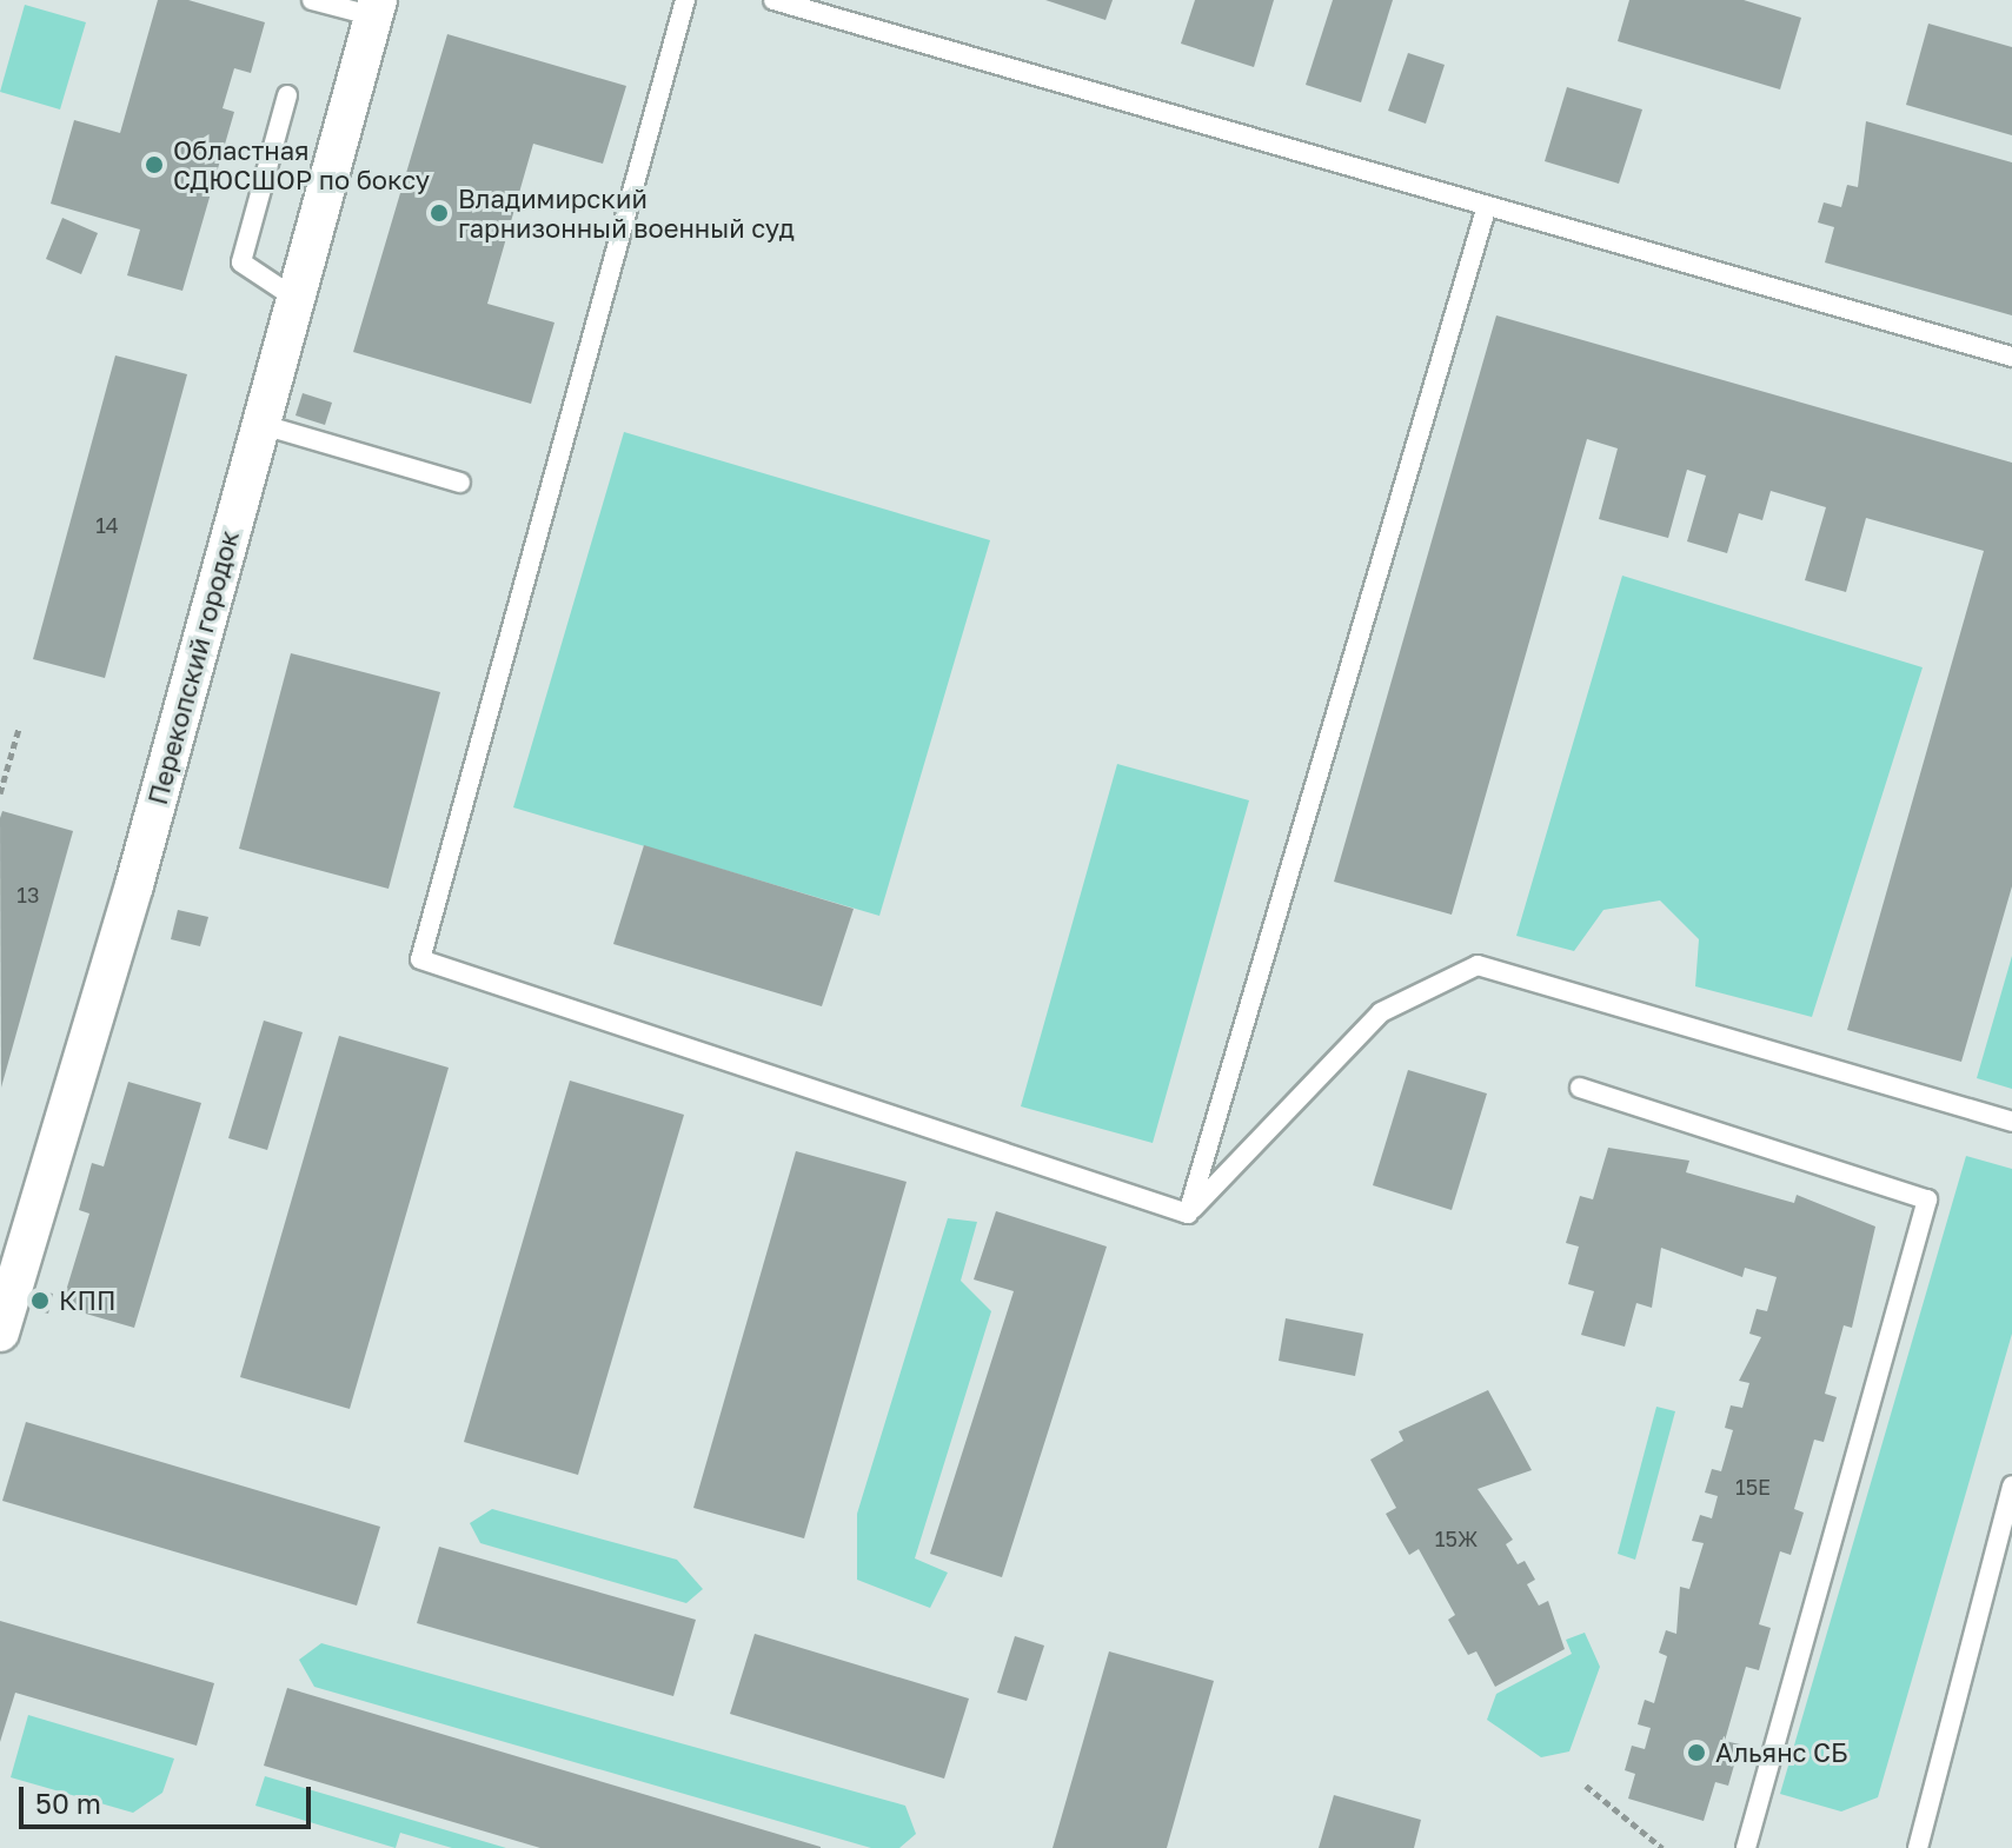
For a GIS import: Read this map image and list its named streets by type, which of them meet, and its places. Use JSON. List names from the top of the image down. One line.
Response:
{"streets":{"street":["Перекопский городок"]},"places":["Областная СДЮСШОР по боксу","Владимирский гарнизонный военный суд","КПП","Альянс СБ"],"house_numbers":["14","13","15Е","15Ж"],"scale_bar":"50 m"}
